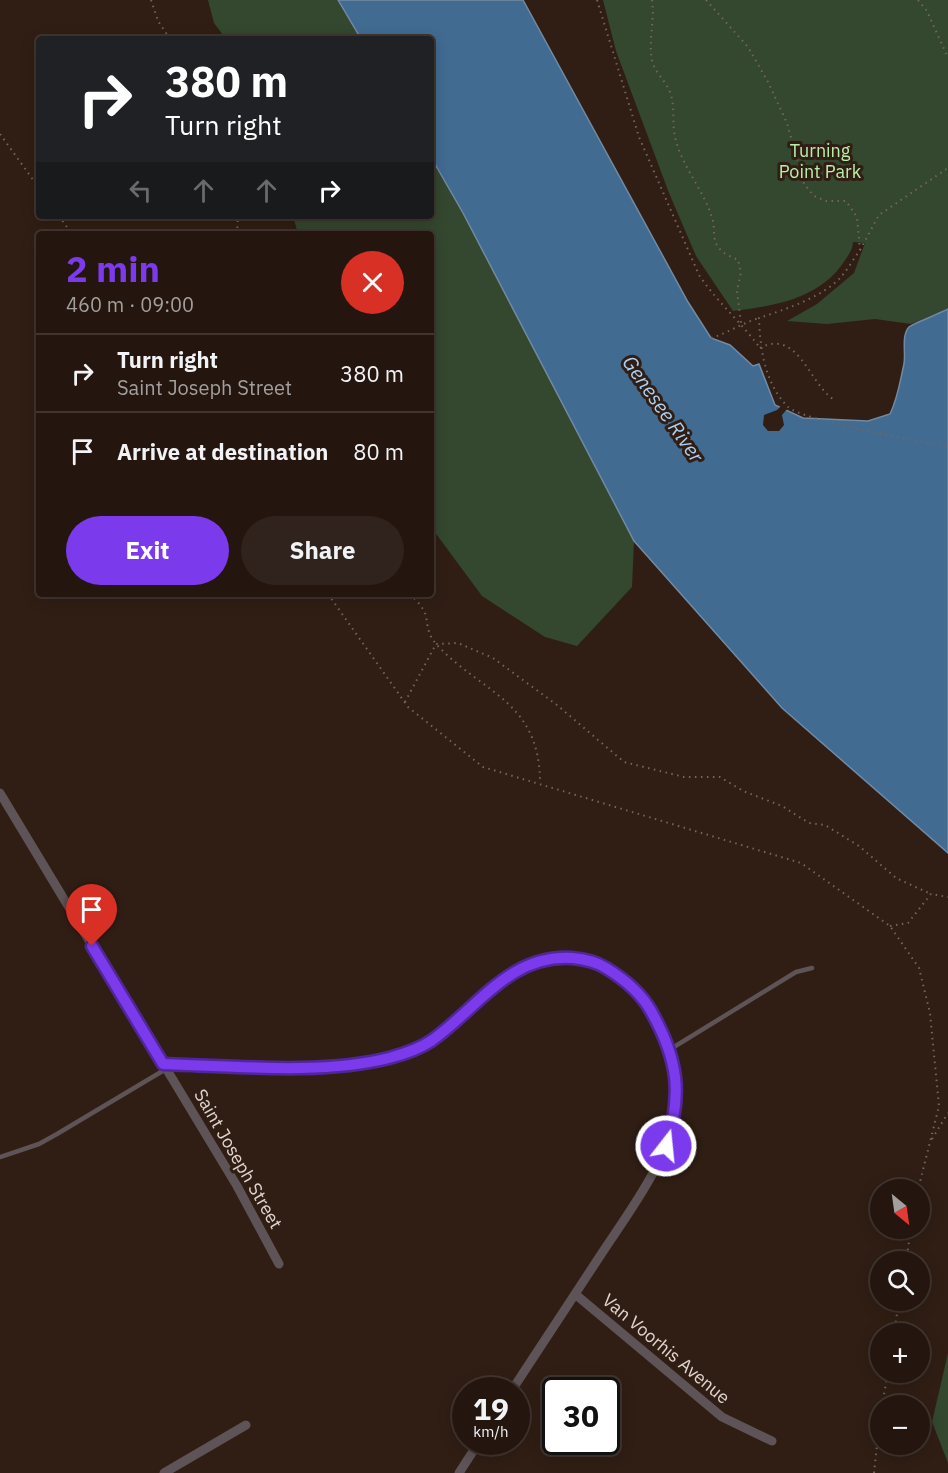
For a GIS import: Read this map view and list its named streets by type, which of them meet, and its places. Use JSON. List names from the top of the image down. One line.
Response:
{"streets":{"street":["Saint Joseph Street","Van Voorhis Avenue"]},"crossings":[["Saint Joseph Street","Van Voorhis Avenue"]],"water":["Genesee River"],"parks":["Turning Point Park"],"north":"bottom right","page":{"turn":["380 m","Turn right"],"heading":["2 min","460 m · 09:00"],"list":[{"name":"Turn right","note":"Saint Joseph Street","value":"380 m"},{"name":"Arrive at destination","value":"80 m"}],"buttons":["Exit","Share"],"map_buttons":["+","−"],"speed":"19 km/h","limit":"30"}}
